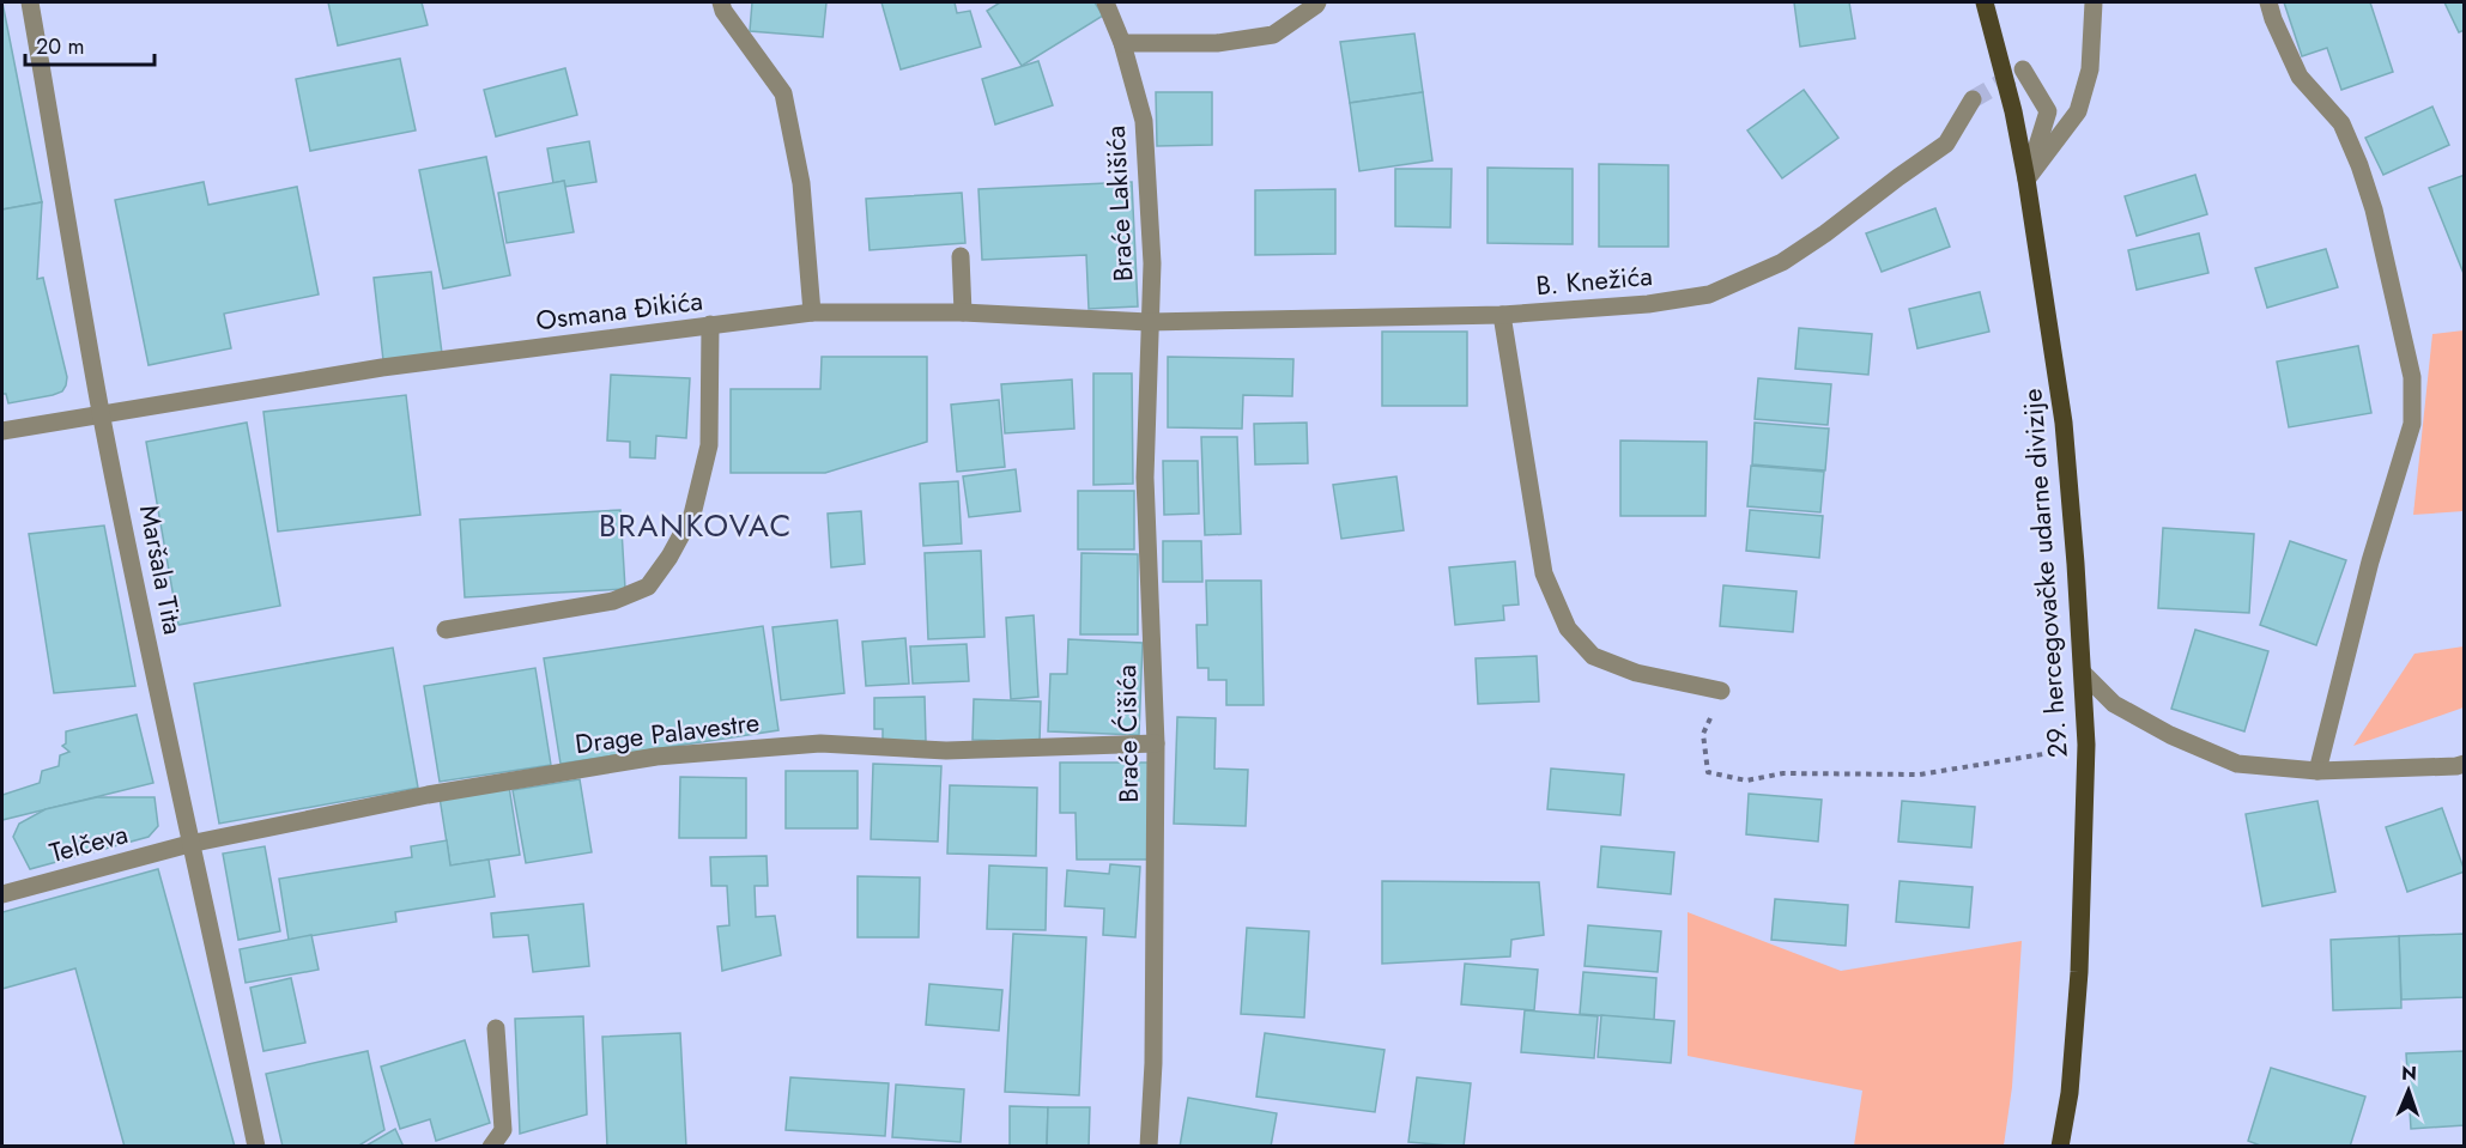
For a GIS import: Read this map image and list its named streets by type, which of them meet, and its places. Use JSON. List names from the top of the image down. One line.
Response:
{"streets":{"main road":["29. hercegovačke udarne divizije"],"street":["Braće Lakišića","B. Knežića","Osmana Đikića","Maršala Tita","Drage Palavestre","Braće Ćišića","Telčeva"]},"crossings":[["Braće Lakišića","B. Knežića"],["Braće Lakišića","Osmana Đikića"],["Braće Lakišića","Braće Ćišića"],["B. Knežića","Osmana Đikića"],["B. Knežića","Braće Ćišića"],["Osmana Đikića","Maršala Tita"],["Osmana Đikića","Braće Ćišića"],["Maršala Tita","Drage Palavestre"],["Maršala Tita","Telčeva"],["Drage Palavestre","Braće Ćišića"],["Drage Palavestre","Telčeva"]],"districts":["BRANKOVAC"],"scale_bar":"20 m","north":"top"}
